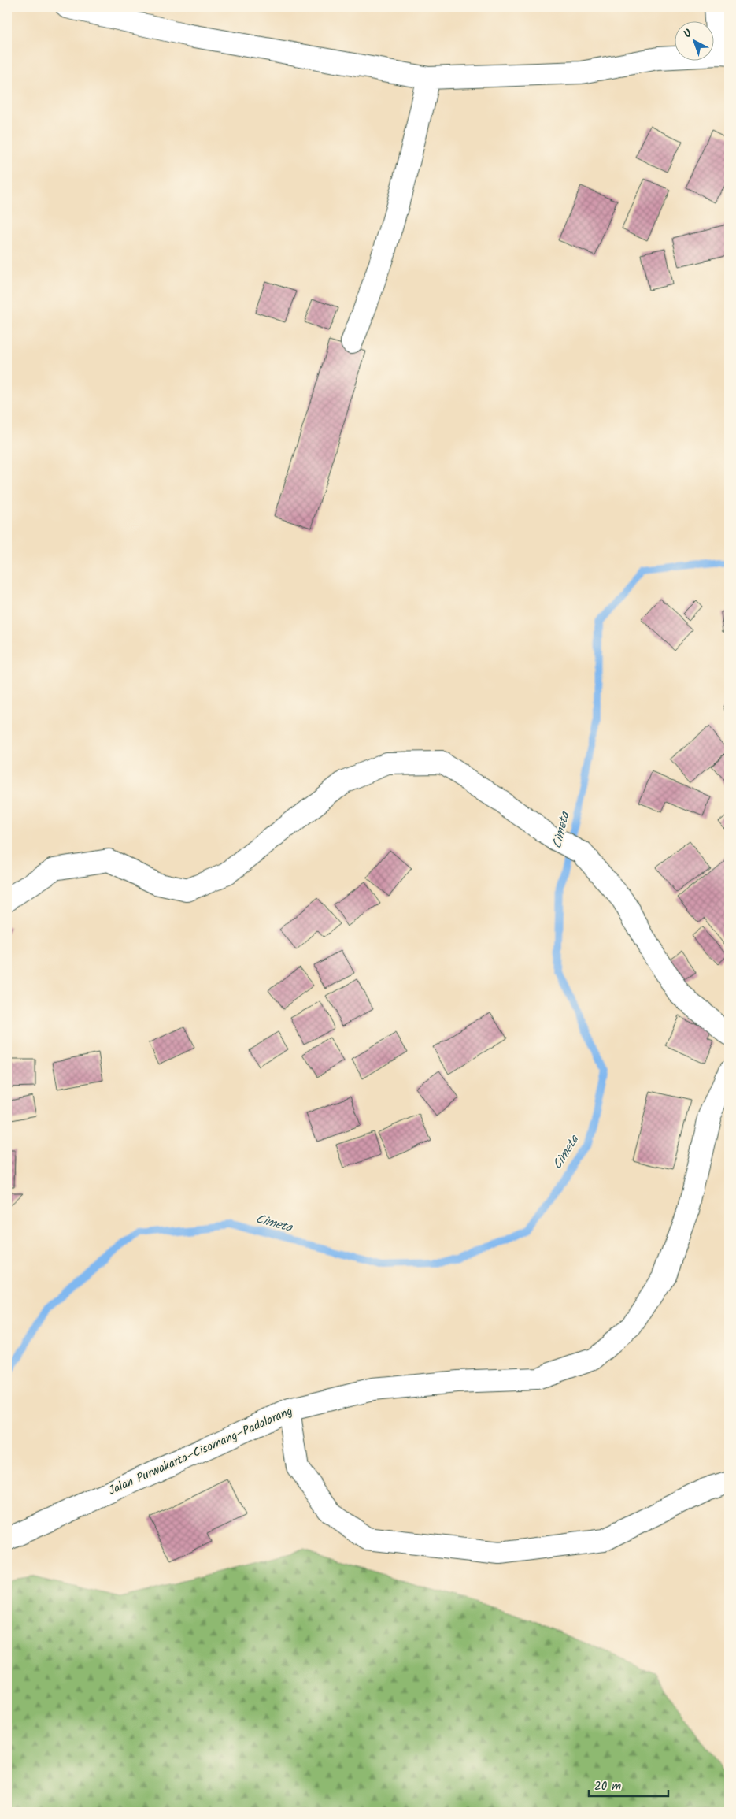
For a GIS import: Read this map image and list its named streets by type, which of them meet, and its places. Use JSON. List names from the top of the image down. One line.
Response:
{"streets":{"main road":["Jalan Purwakarta–Cisomang–Padalarang"]},"water":["Cimeta"],"scale_bar":"20 m","north":"top left"}
